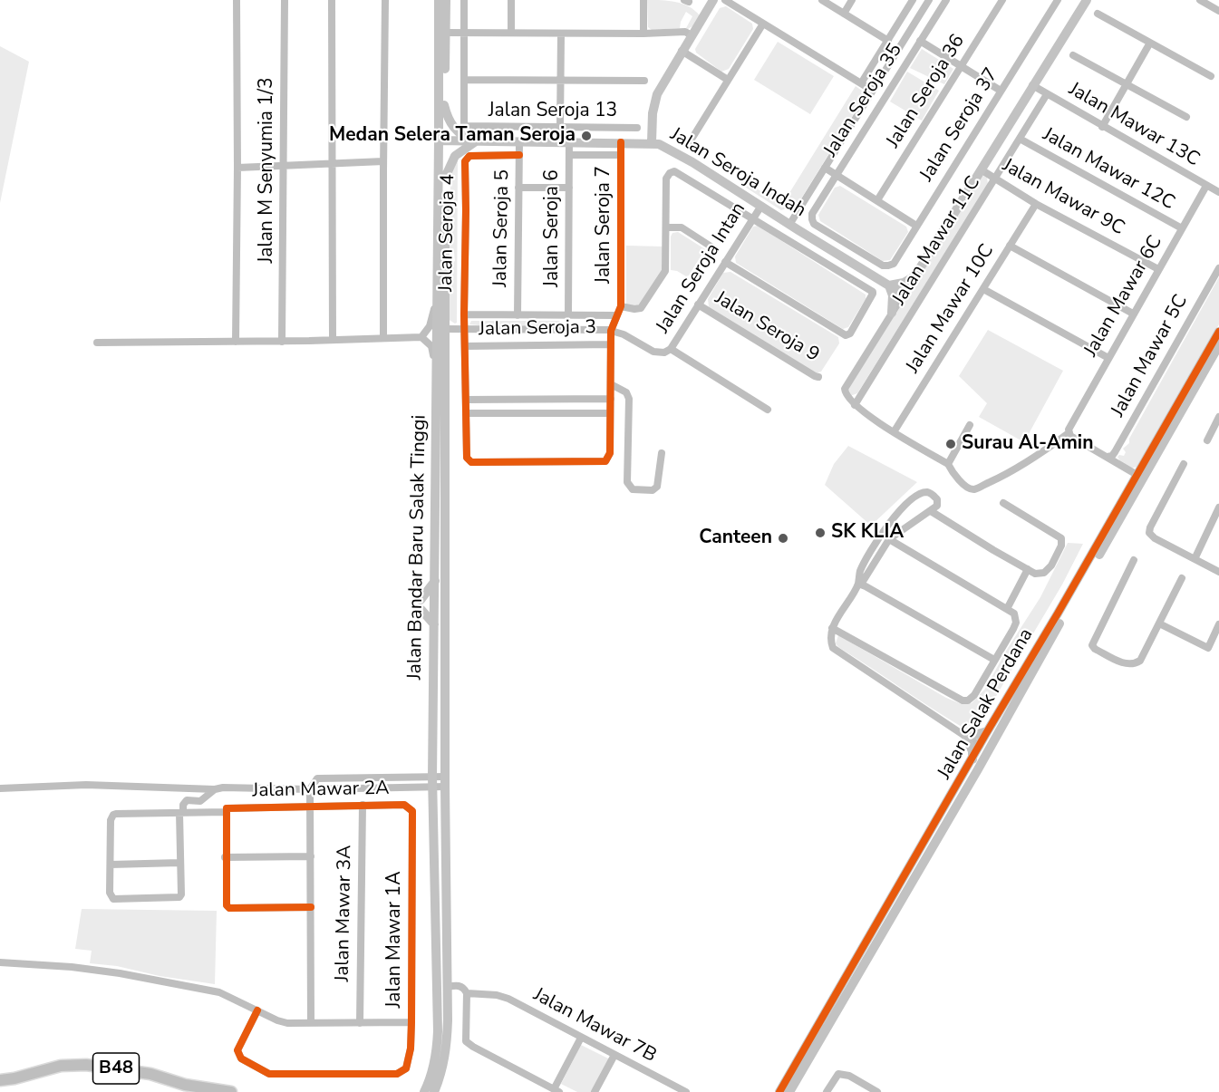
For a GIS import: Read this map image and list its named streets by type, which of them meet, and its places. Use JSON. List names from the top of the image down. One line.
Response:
{"streets":{"main road":["B48"],"street":["Jalan Seroja 36","Jalan Seroja 35","Jalan Seroja 13","Jalan Seroja 37","Jalan Mawar 13C","Jalan Mawar 12C","Jalan M Senyumia 1/3","Jalan Seroja Indah","Jalan Mawar 9C","Jalan Seroja 7","Jalan Seroja 5","Jalan Seroja 6","Jalan Seroja 4","Jalan Mawar 11C","Jalan Seroja Intan","Jalan Mawar 6C","Jalan Mawar 10C","Jalan Seroja 9","Jalan Seroja 3","Jalan Mawar 5C","Jalan Bandar Baru Salak Tinggi","Jalan Salak Perdana","Jalan Mawar 2A","Jalan Mawar 3A","Jalan Mawar 1A","Jalan Mawar 7B"]},"crossings":[["Jalan Seroja 35","Jalan Seroja 37"],["Jalan Mawar 13C","Jalan Mawar 11C"],["Jalan Mawar 13C","Jalan Mawar 6C"],["Jalan Mawar 12C","Jalan Mawar 11C"],["Jalan Mawar 12C","Jalan Mawar 6C"],["Jalan Seroja Indah","Jalan Seroja 7"],["Jalan Seroja Indah","Jalan Seroja 5"],["Jalan Seroja Indah","Jalan Seroja 6"],["Jalan Seroja Indah","Jalan Seroja Intan"],["Jalan Seroja Indah","Jalan Bandar Baru Salak Tinggi"],["Jalan Mawar 9C","Jalan Mawar 11C"],["Jalan Mawar 9C","Jalan Mawar 6C"],["Jalan Mawar 9C","Jalan Mawar 10C"],["Jalan Seroja 5","Jalan Seroja 4"],["Jalan Seroja 4","Jalan Seroja 3"],["Jalan Seroja Intan","Jalan Seroja 9"],["Jalan Mawar 2A","Jalan Mawar 3A"],["Jalan Mawar 2A","Jalan Mawar 1A"]],"places":["Medan Selera Taman Seroja","Surau Al-Amin","SK KLIA","Canteen"]}
